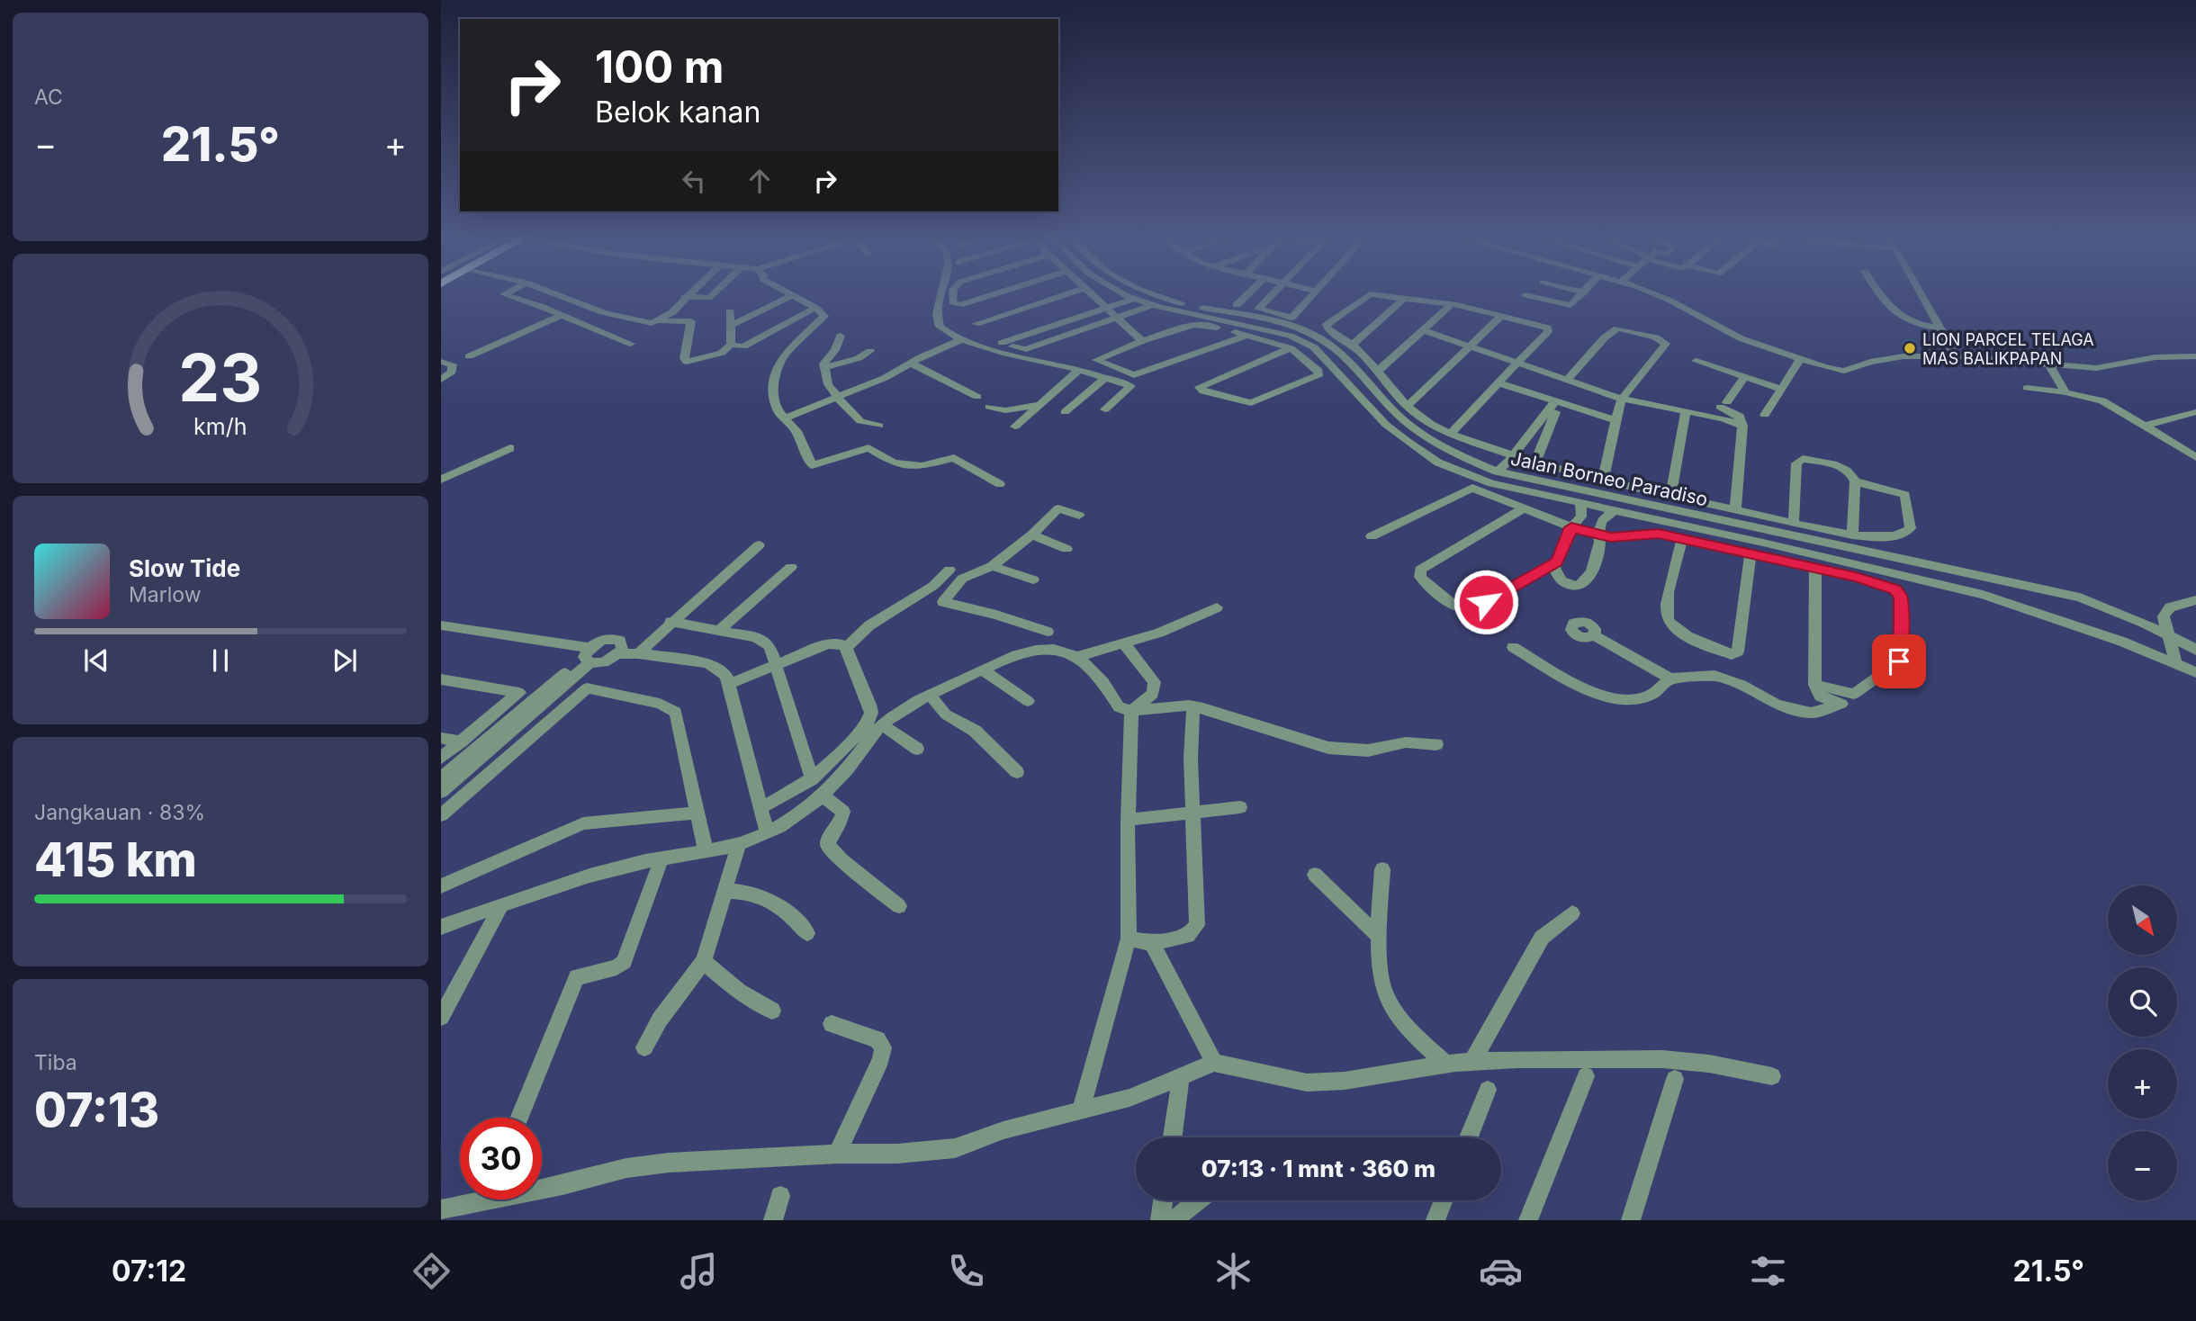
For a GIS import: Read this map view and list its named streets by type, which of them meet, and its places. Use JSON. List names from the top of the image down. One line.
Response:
{"streets":{"street":["Jalan Borneo Paradiso"]},"places":["LION PARCEL TELAGA MAS BALIKPAPAN"],"north":"bottom right","page":{"tile":["AC",["Jangkauan · 83%","415 km"],["Tiba","07:13"]],"turn":["100 m","Belok kanan"],"heat":["−","21.5°","+"],"song":["Slow Tide","Marlow"],"map_buttons":["+","−"],"limit":"30","trip":"07:13 · 1 mnt · 360 m","tabs":["07:12","21.5°"],"gauge":["23","km/h"]}}
